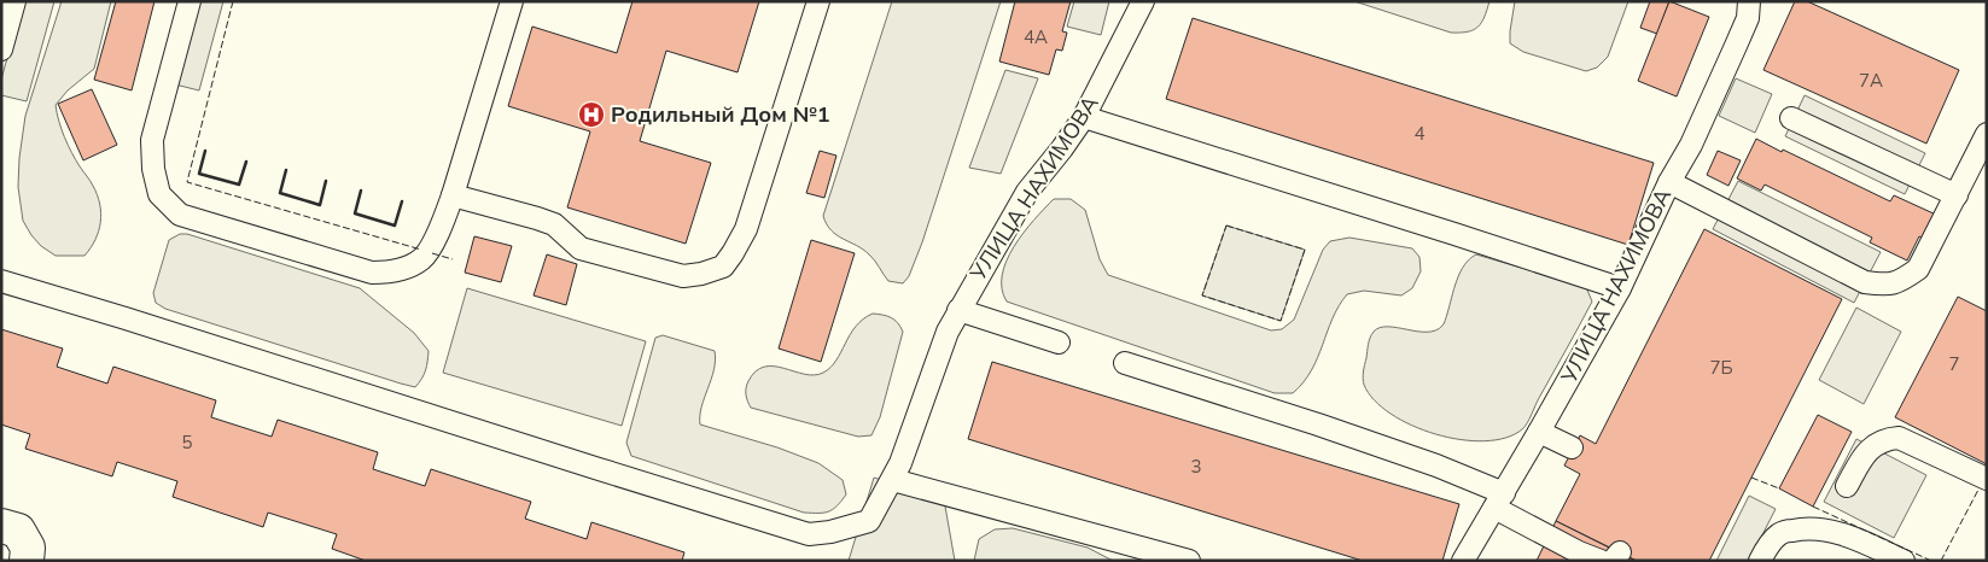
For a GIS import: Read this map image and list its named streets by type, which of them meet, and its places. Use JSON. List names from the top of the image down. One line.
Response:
{"streets":{"lane":["УЛИЦА НАХИМОВА"]},"places":{"hospital":["Родильный Дом №1"]},"house_numbers":["4А","7А","4","7","7Б","5","3"]}
